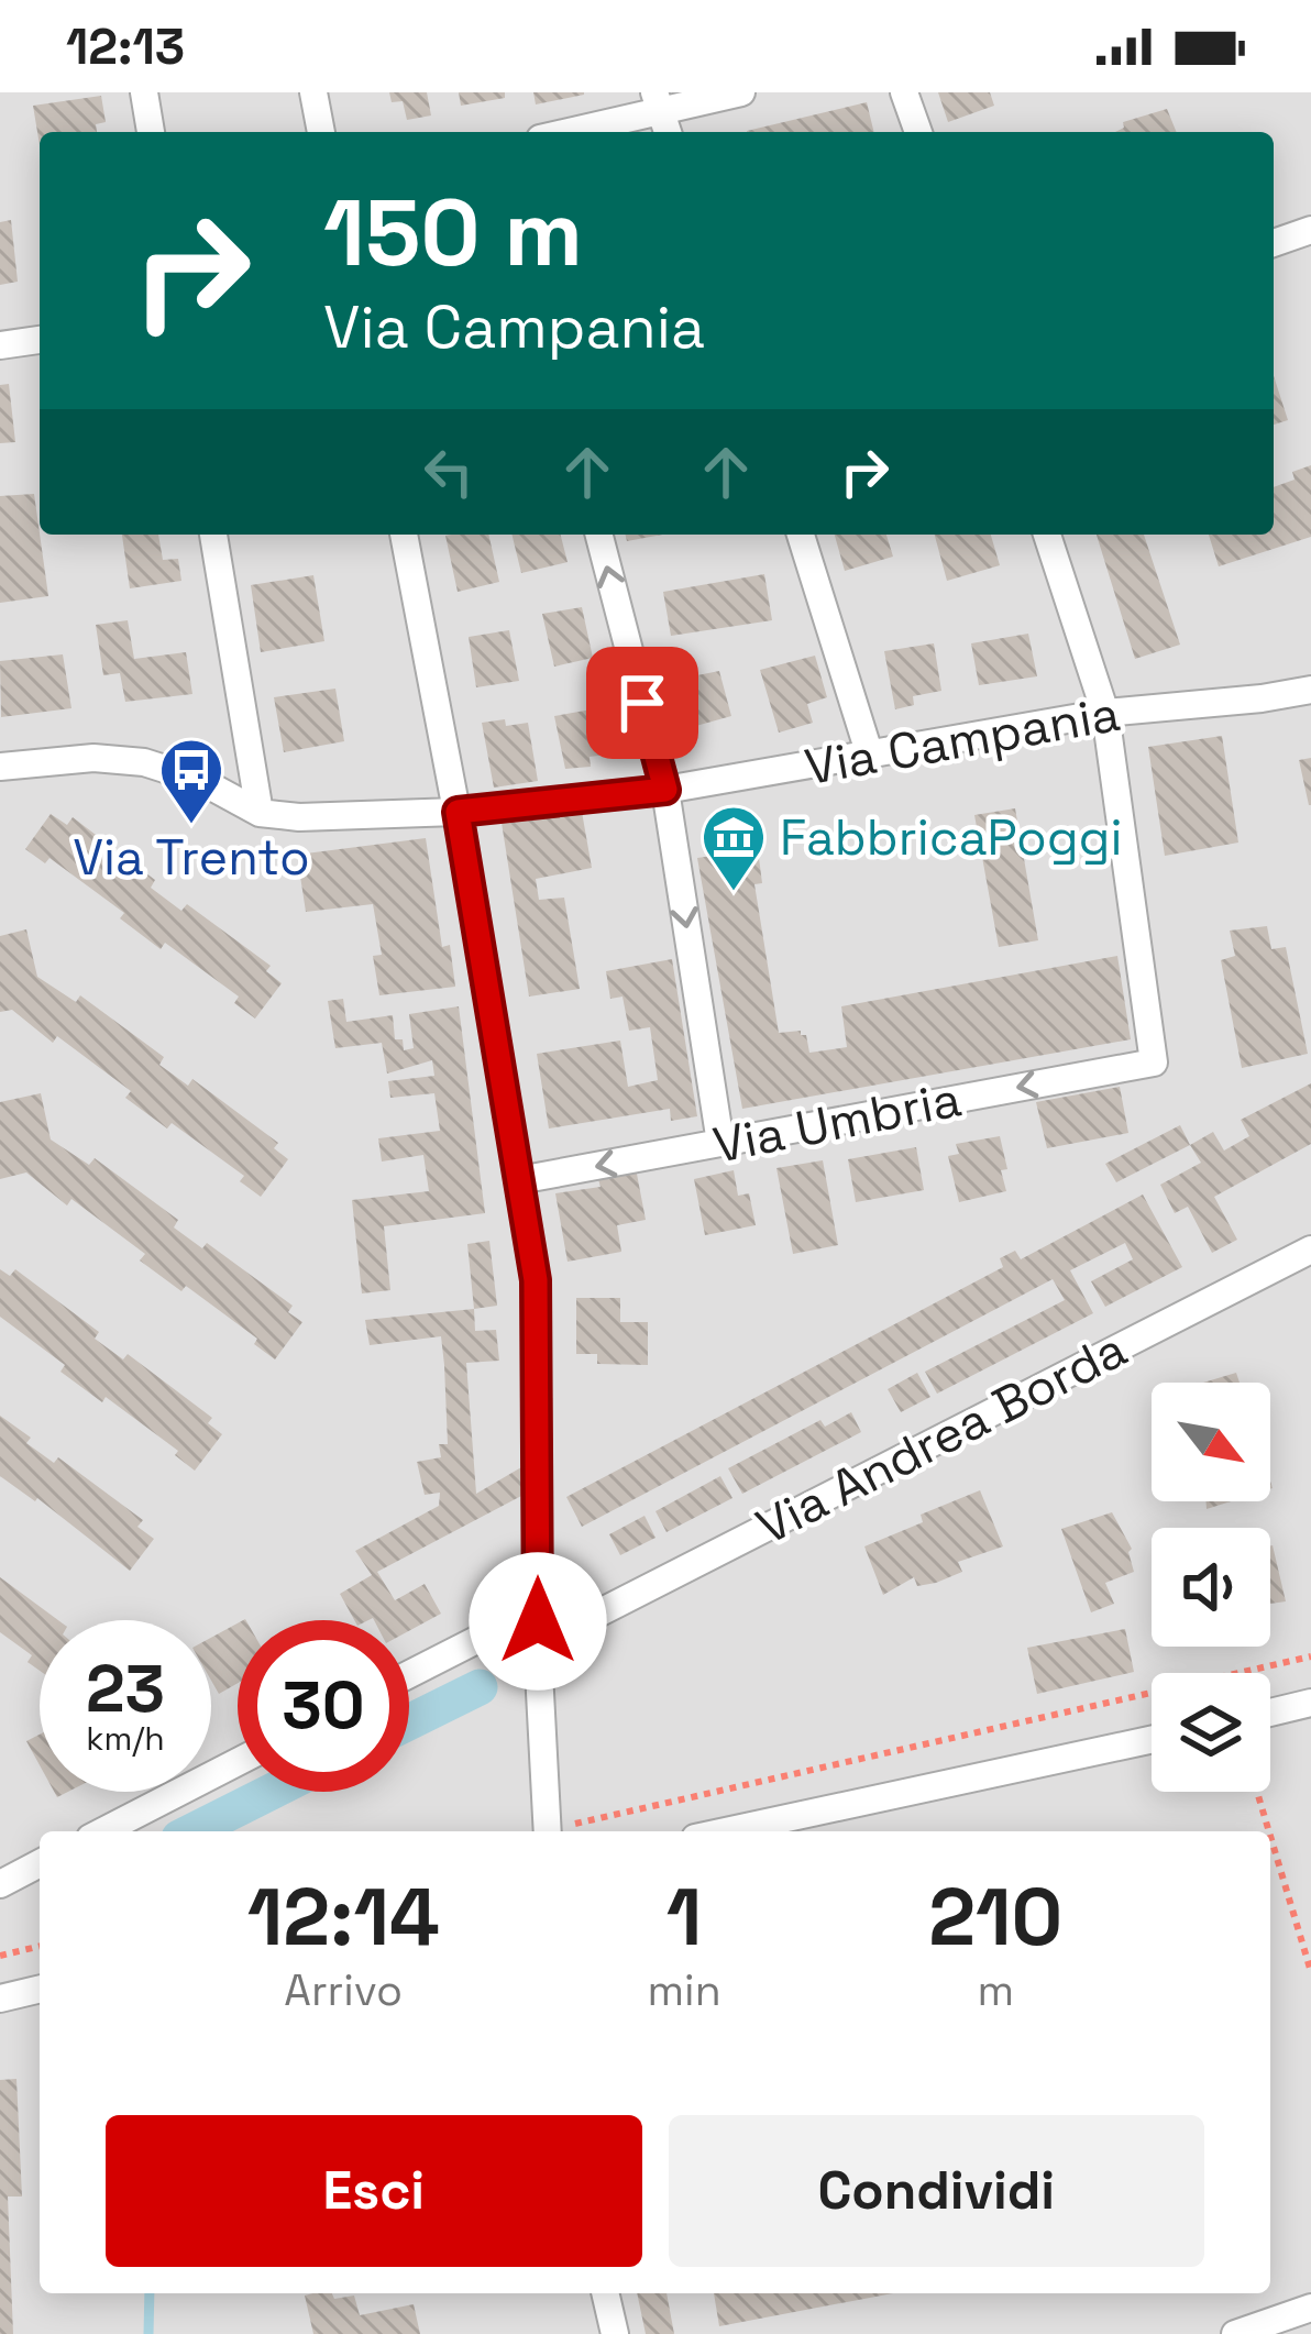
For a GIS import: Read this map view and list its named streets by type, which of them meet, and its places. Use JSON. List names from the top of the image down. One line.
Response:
{"streets":{"street":["Via Campania","Via Umbria","Via Andrea Borda"]},"crossings":[["Via Campania","Via Umbria"]],"places":{"bus stop":["Via Trento"],"museum":["FabbricaPoggi"]},"north":"bottom right","page":{"status":"12:13","turn":["150 m","Via Campania"],"speed":"23 km/h","limit":"30","eta":["12:14","Arrivo","1","min","210","m"],"buttons":["Esci","Condividi"]}}
